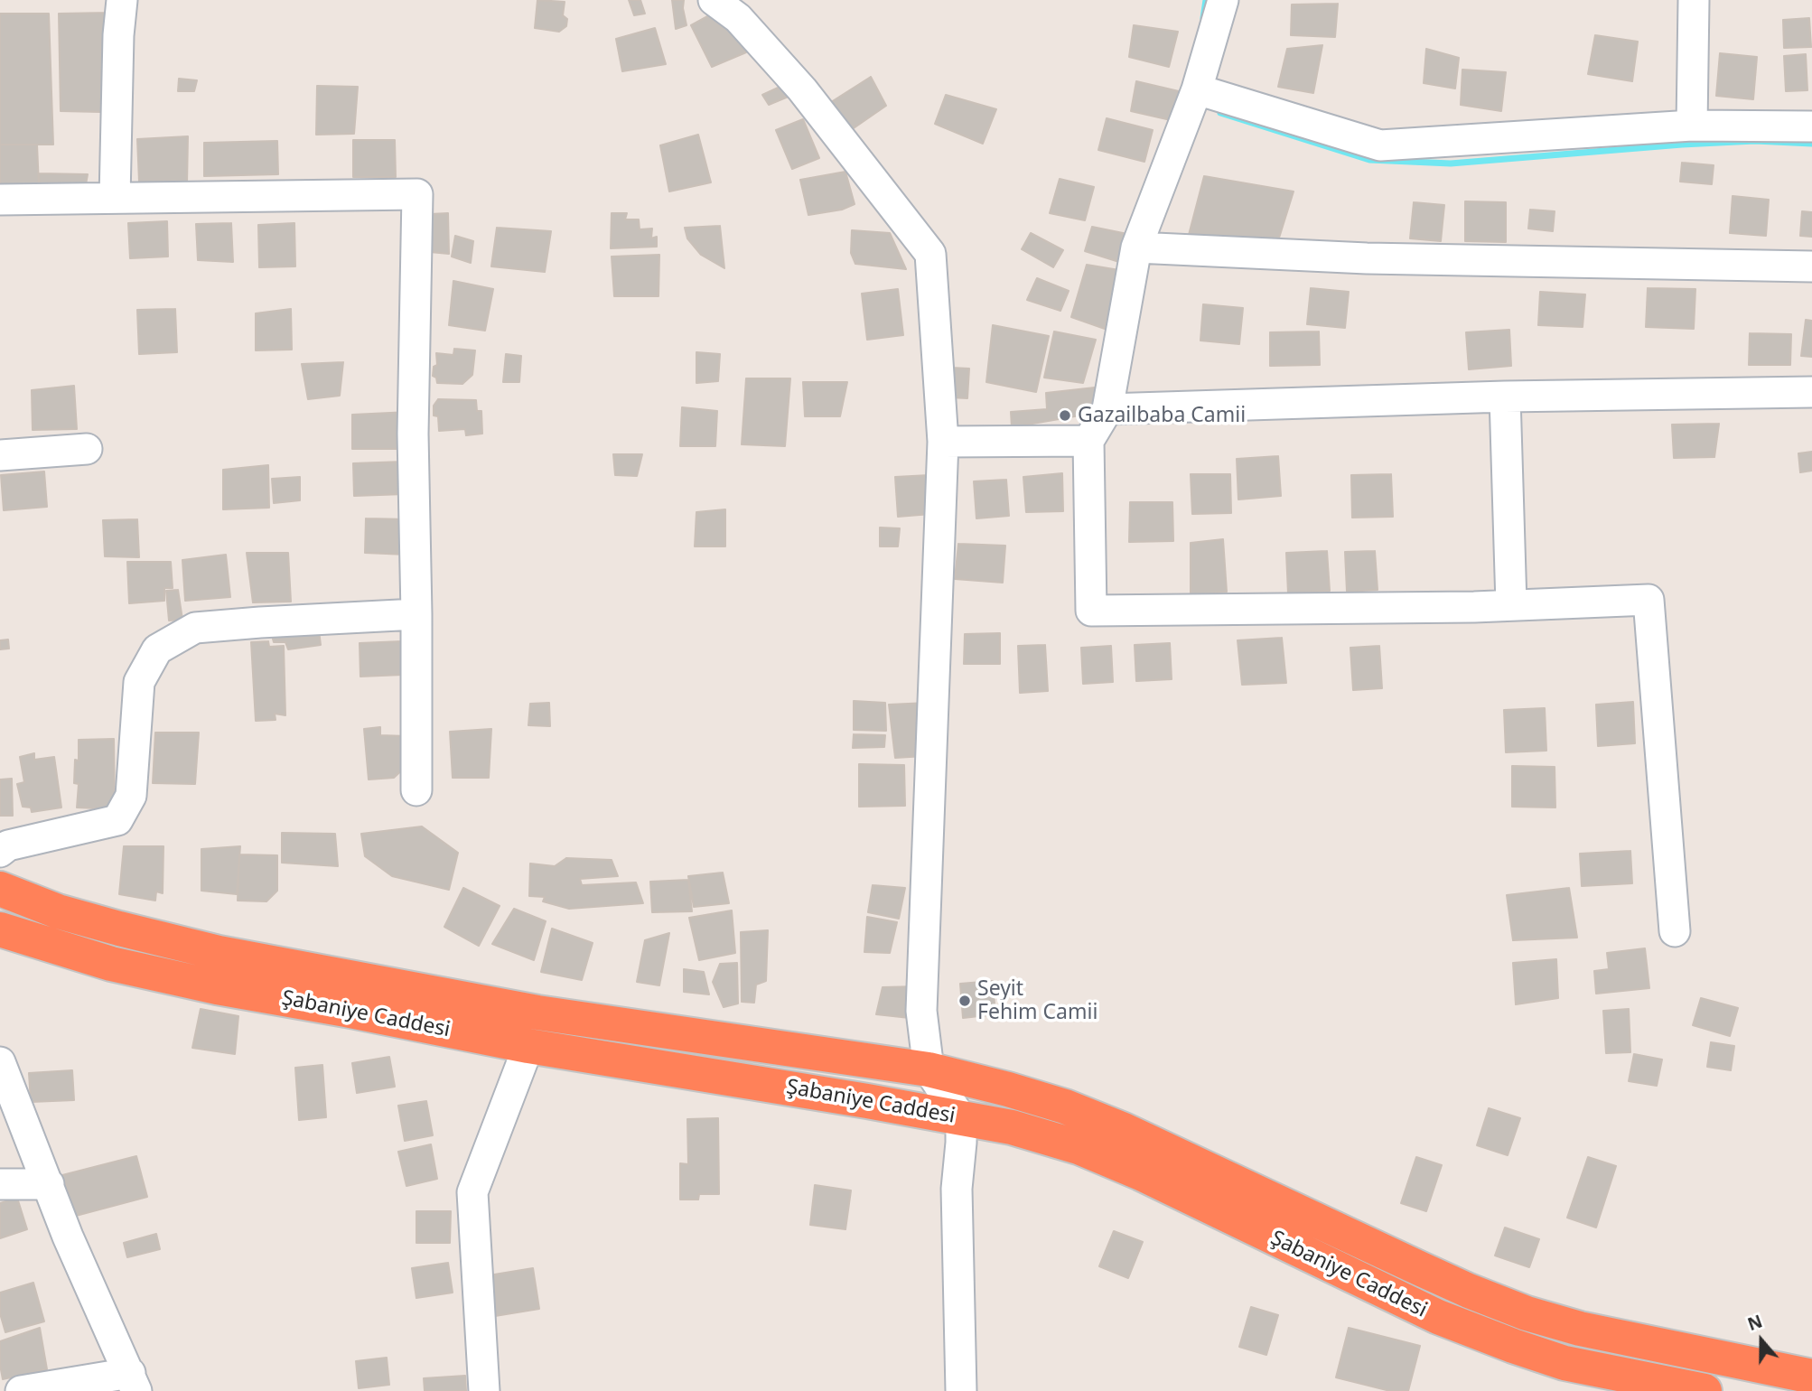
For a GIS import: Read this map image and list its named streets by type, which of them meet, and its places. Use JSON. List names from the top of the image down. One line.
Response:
{"streets":{"highway":["Şabaniye Caddesi"]},"places":["Gazailbaba Camii","Seyit Fehim Camii"],"north":"top"}
